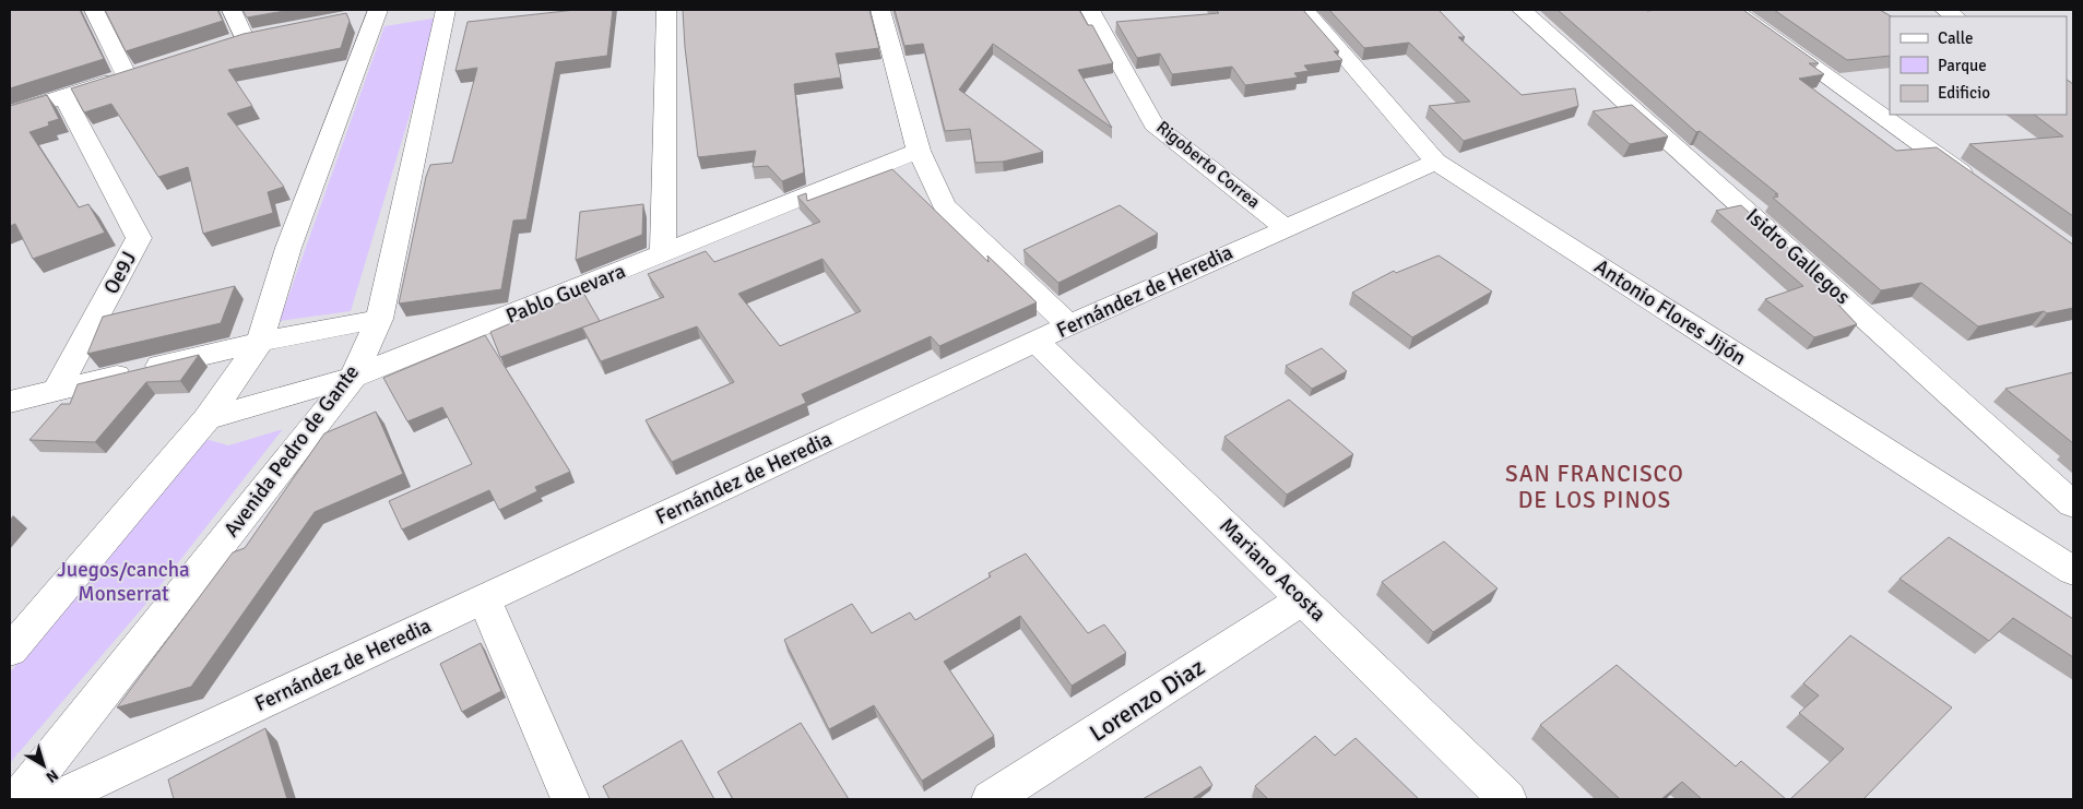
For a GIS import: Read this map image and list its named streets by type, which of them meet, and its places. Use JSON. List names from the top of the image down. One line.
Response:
{"streets":{"street":["Rigoberto Correa","Isidro Gallegos","Oe9J","Fernández de Heredia","Pablo Guevara","Antonio Flores Jijón","Avenida Pedro de Gante","Mariano Acosta","Lorenzo Diaz"]},"crossings":[["Rigoberto Correa","Fernández de Heredia"],["Fernández de Heredia","Antonio Flores Jijón"],["Fernández de Heredia","Mariano Acosta"],["Pablo Guevara","Avenida Pedro de Gante"],["Mariano Acosta","Lorenzo Diaz"]],"districts":["SAN FRANCISCO DE LOS PINOS"],"parks":["Juegos/cancha Monserrat"],"legend":["Calle","Parque","Edificio"],"north":"bottom right"}
